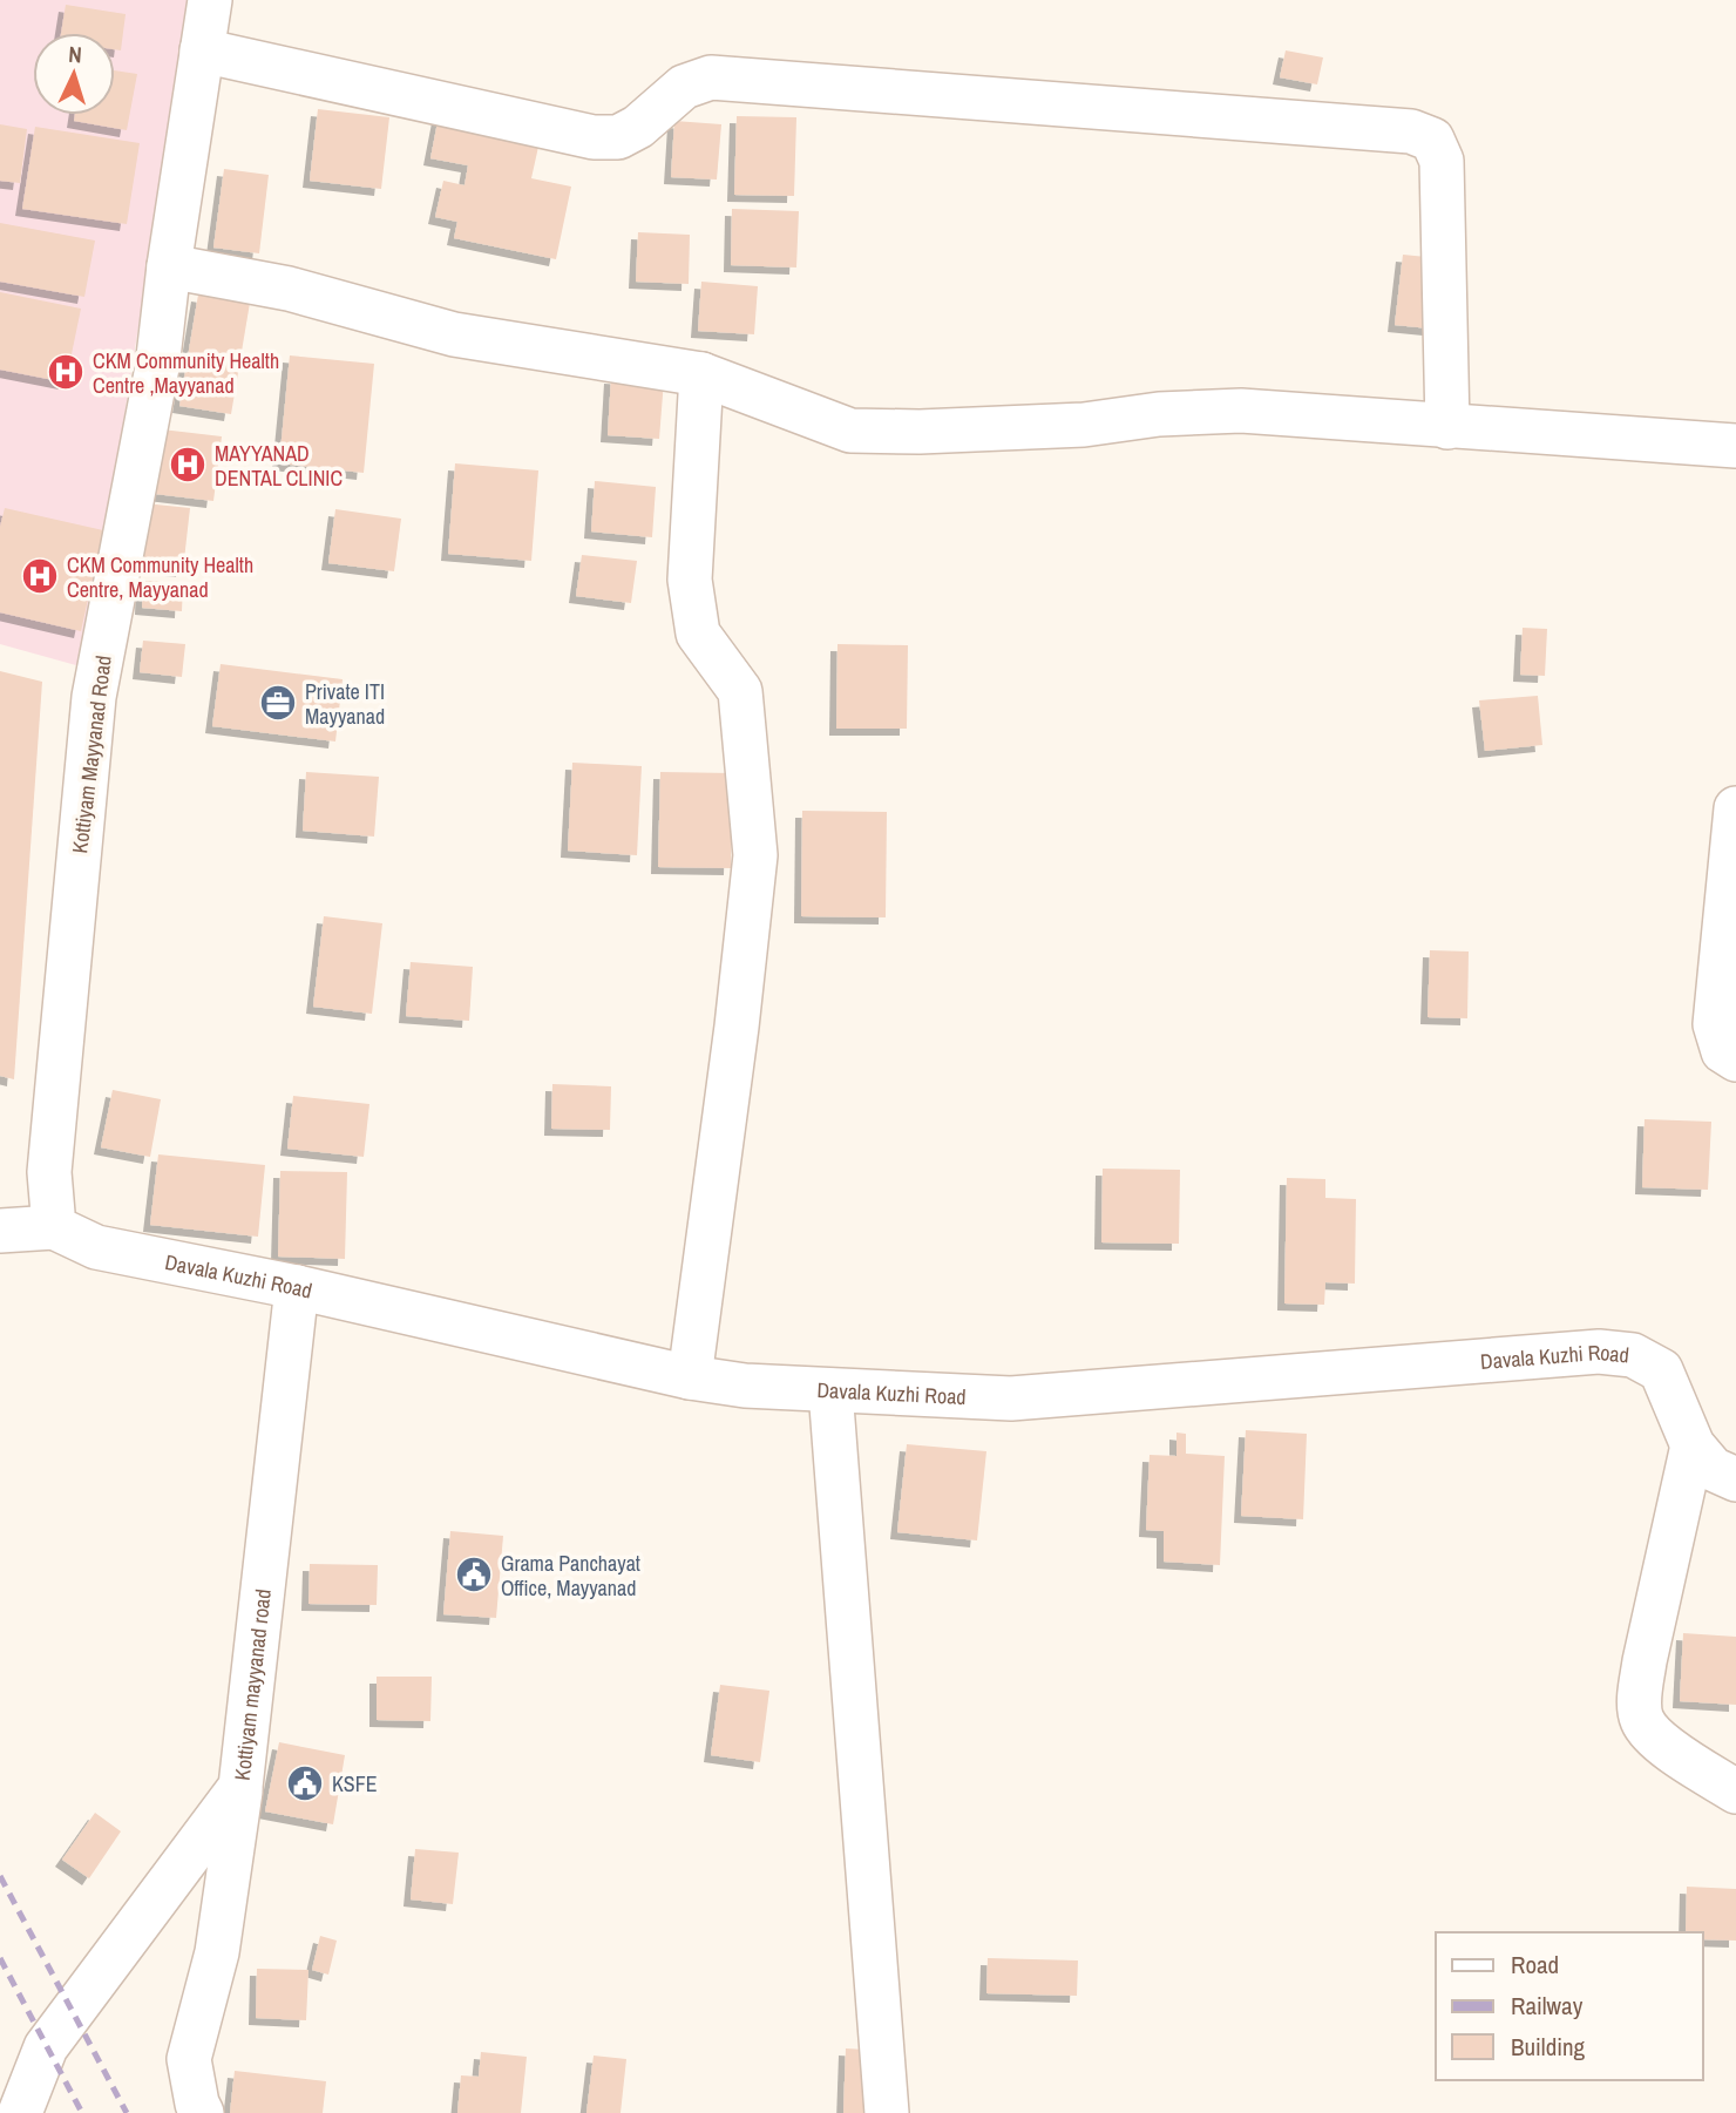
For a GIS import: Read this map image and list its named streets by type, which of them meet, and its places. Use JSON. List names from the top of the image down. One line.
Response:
{"streets":{"street":["Kottiyam Mayyanad Road","Davala Kuzhi Road","Kottiyam mayyanad road"]},"crossings":[["Kottiyam Mayyanad Road","Davala Kuzhi Road"],["Davala Kuzhi Road","Kottiyam mayyanad road"]],"places":{"hospital":["CKM Community Health Centre ,Mayyanad","MAYYANAD DENTAL CLINIC","CKM Community Health Centre, Mayyanad"],"office":["Private ITI Mayyanad"],"public building":["Grama Panchayat Office, Mayyanad","KSFE"]},"legend":["Road","Railway","Building"],"north":"top"}
